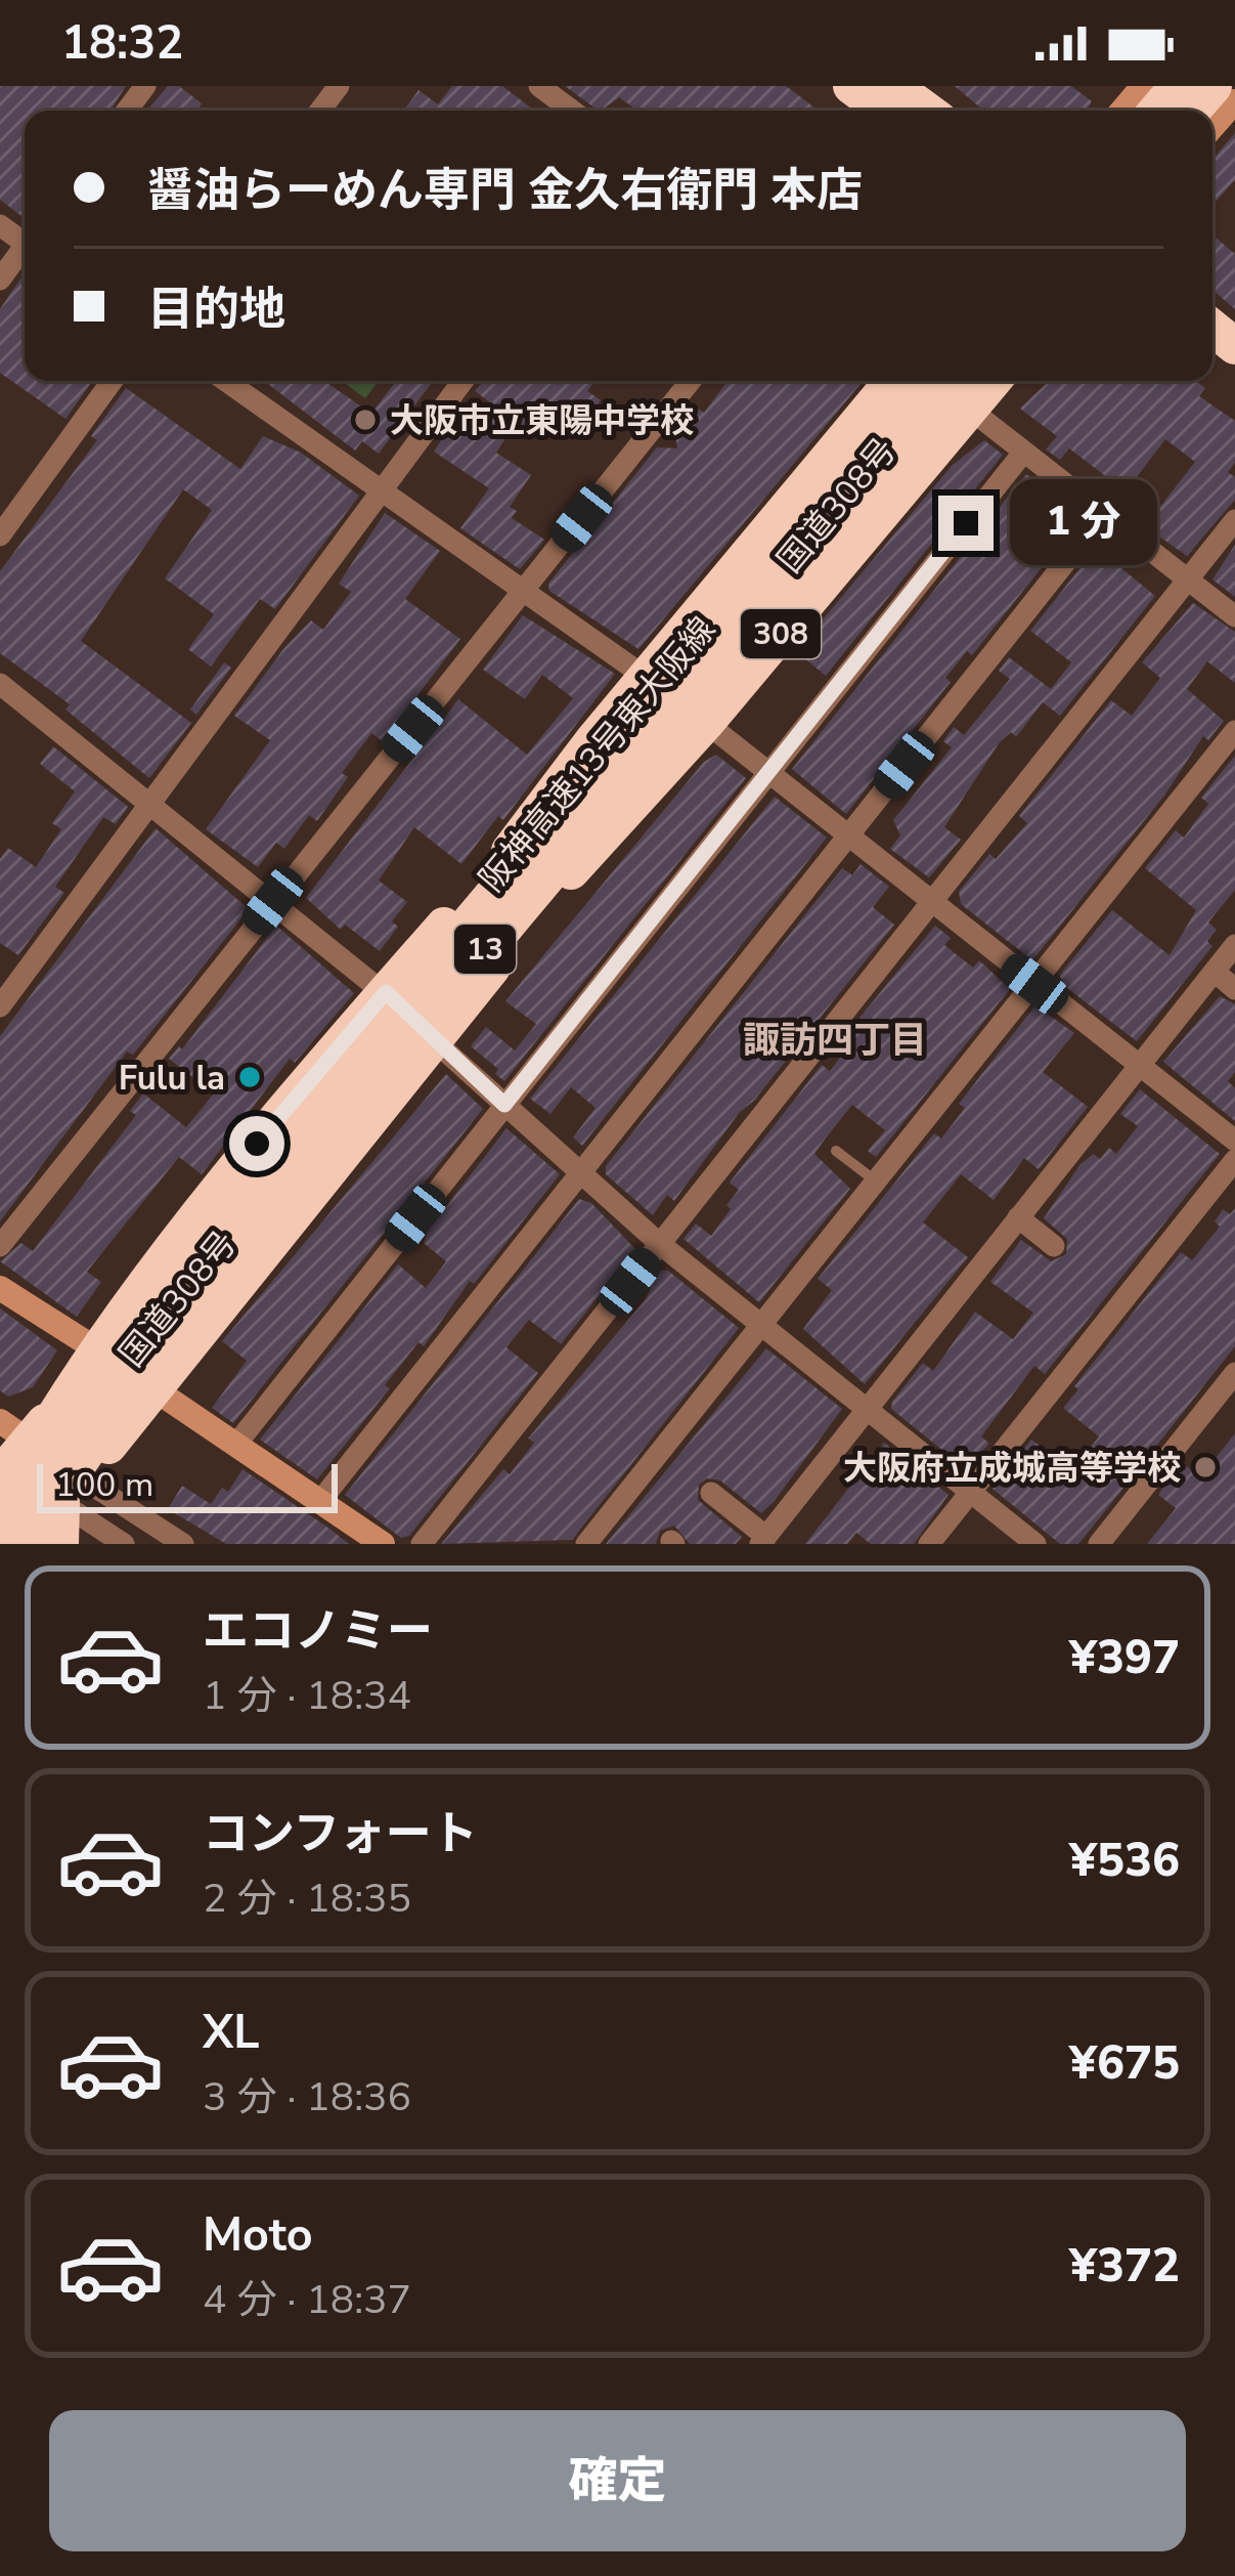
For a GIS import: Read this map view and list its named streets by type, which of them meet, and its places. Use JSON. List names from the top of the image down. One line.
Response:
{"streets":{"highway":["国道308号","308","阪神高速13号東大阪線","13"]},"crossings":[["国道308号","阪神高速13号東大阪線"]],"districts":["諏訪四丁目"],"places":["大阪市立東陽中学校","Fulu la","大阪府立成城高等学校"],"scale_bar":"100 m","page":{"status":"18:32","banner":["醤油らーめん専門 金久右衛門 本店","目的地"],"bubble":"1 分","scale":"100 m","list":[{"name":"エコノミー","note":"1 分 · 18:34","value":"¥397"},{"name":"コンフォート","note":"2 分 · 18:35","value":"¥536"},{"name":"XL","note":"3 分 · 18:36","value":"¥675"},{"name":"Moto","note":"4 分 · 18:37","value":"¥372"}],"buttons":"確定"}}
